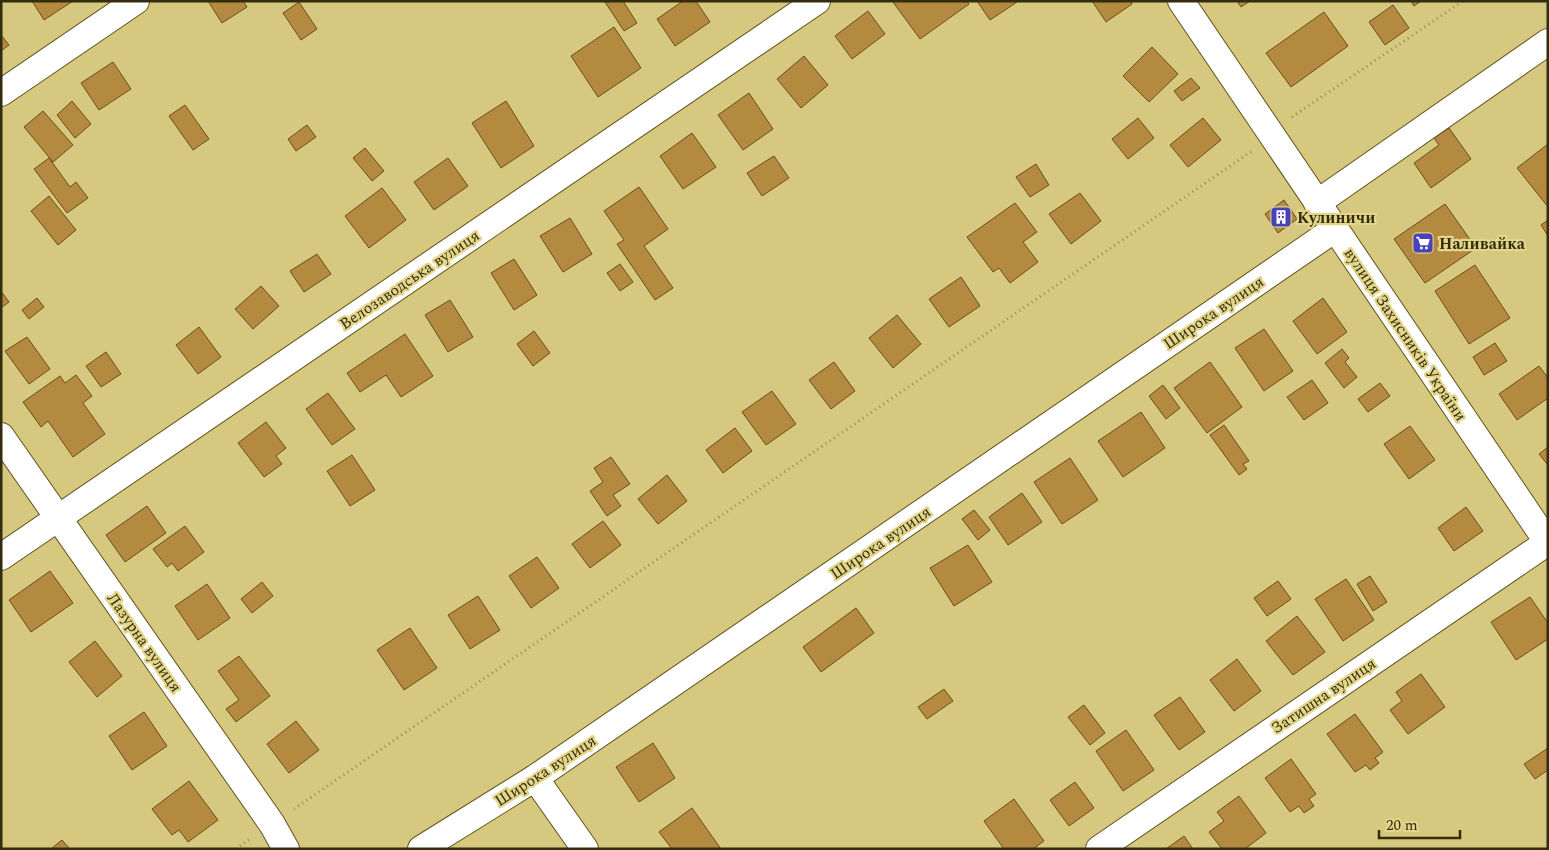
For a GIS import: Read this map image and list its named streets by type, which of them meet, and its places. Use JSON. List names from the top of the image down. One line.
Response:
{"streets":{"street":["Велозаводська вулиця","Широка вулиця","вулиця Захисників України","Лазурна вулиця","Затишна вулиця"]},"crossings":[["Велозаводська вулиця","Лазурна вулиця"],["Широка вулиця","вулиця Захисників України"],["вулиця Захисників України","Затишна вулиця"]],"places":{"building":["Кулиничи"],"supermarket":["Наливайка"]},"scale_bar":"20 m"}
